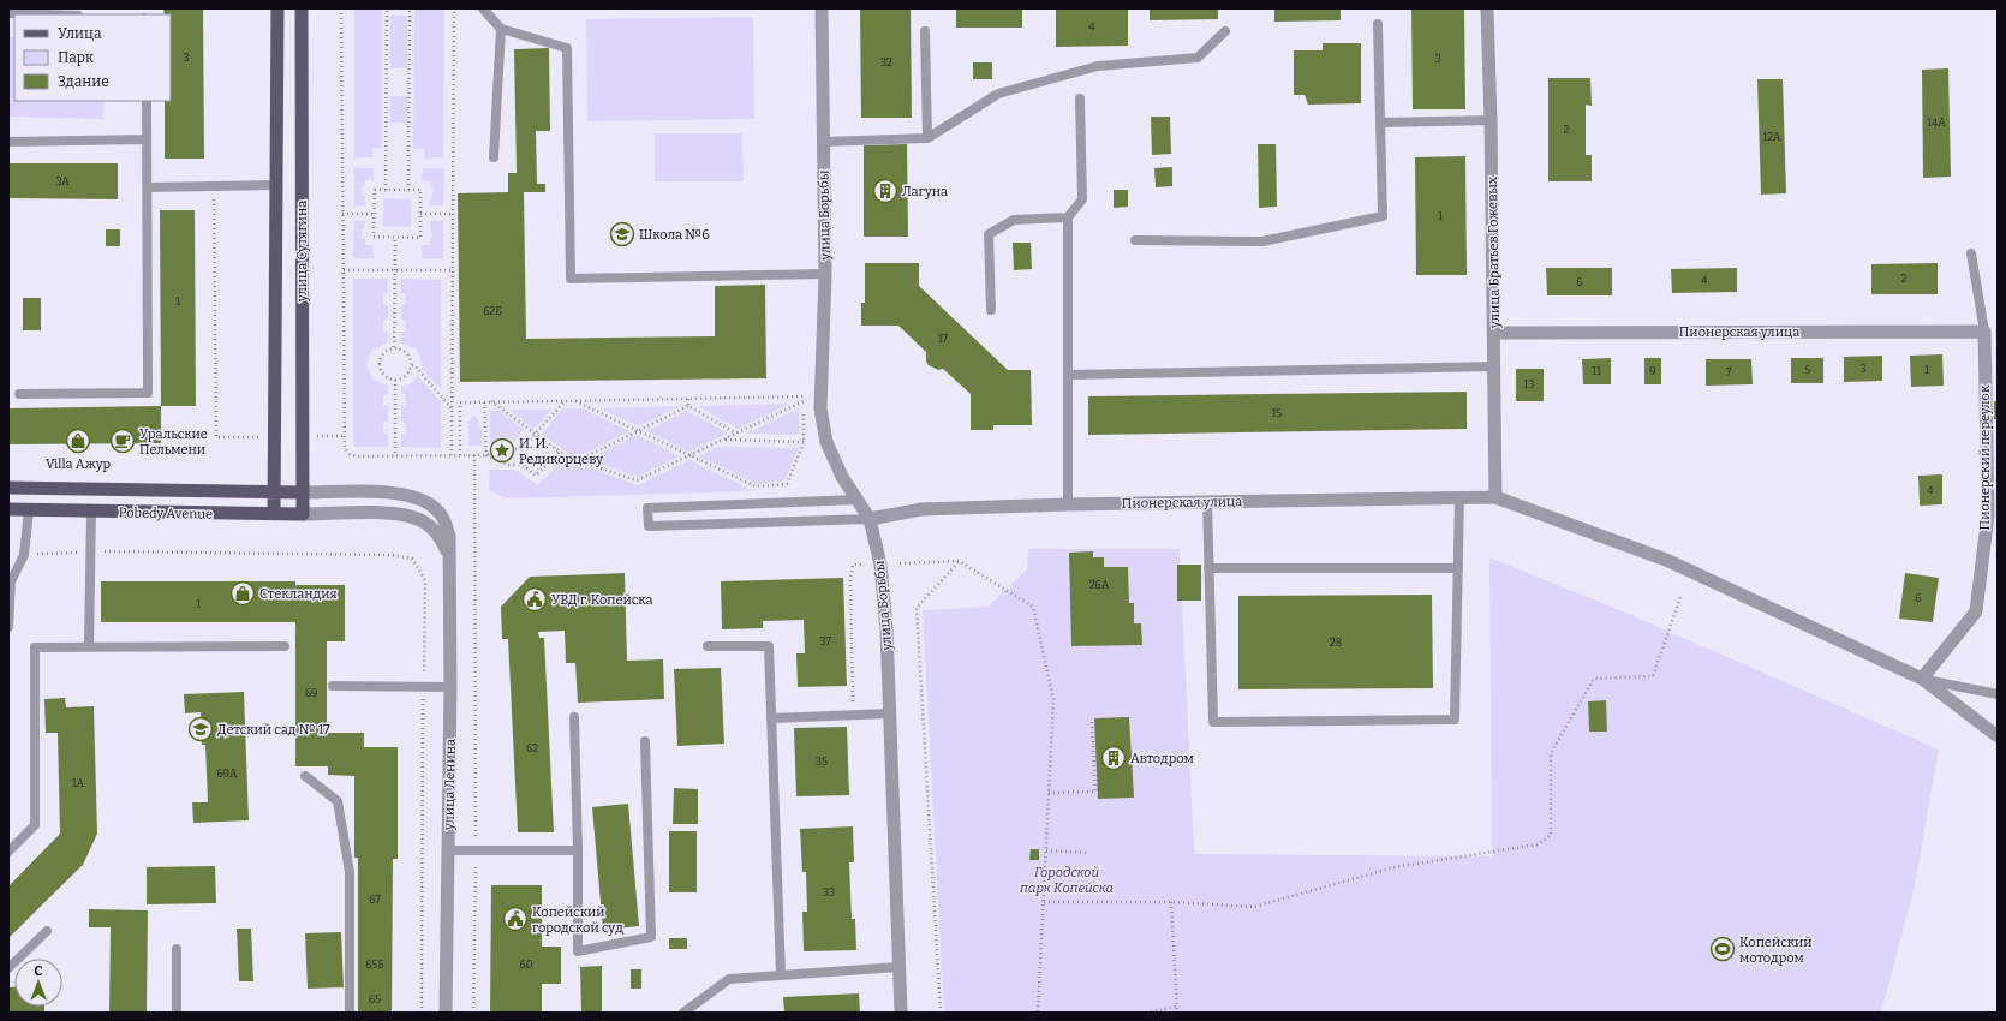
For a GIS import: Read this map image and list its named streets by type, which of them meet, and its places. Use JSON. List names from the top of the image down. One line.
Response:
{"streets":{"main road":["улица Сутягина","Pobedy Avenue"],"street":["улица Борьбы","улица Братьев Гожевых","Пионерская улица","Пионерский переулок","улица Ленина"]},"crossings":[["улица Борьбы","Пионерская улица"],["улица Сутягина","Pobedy Avenue"],["улица Братьев Гожевых","Пионерская улица"],["Пионерская улица","Пионерский переулок"],["Pobedy Avenue","улица Ленина"]],"parks":["Городской парк Копейска"],"places":{"building":["Лагуна","Автодром"],"school or university":["Школа №6","Детский сад № 17"],"shop":["Villa Ажур","Стекландия"],"cafe":["Уральские Пельмени"],"place":["И. И. Редикорцеву"],"public building":["УВД г. Копейска","Копейский городской суд"],"sports":["Копейский мотодром"]},"house_numbers":["4","3","3","32","14А","2","12А","3А","1","2","4","6","1","62Б","17","3","5","1","11","9","7","13","15","4","26А","6","1","37","28","69","62","35","69А","1А","33","67","65Б","60","65"],"legend":["Улица","Парк","Здание"],"north":"top"}
